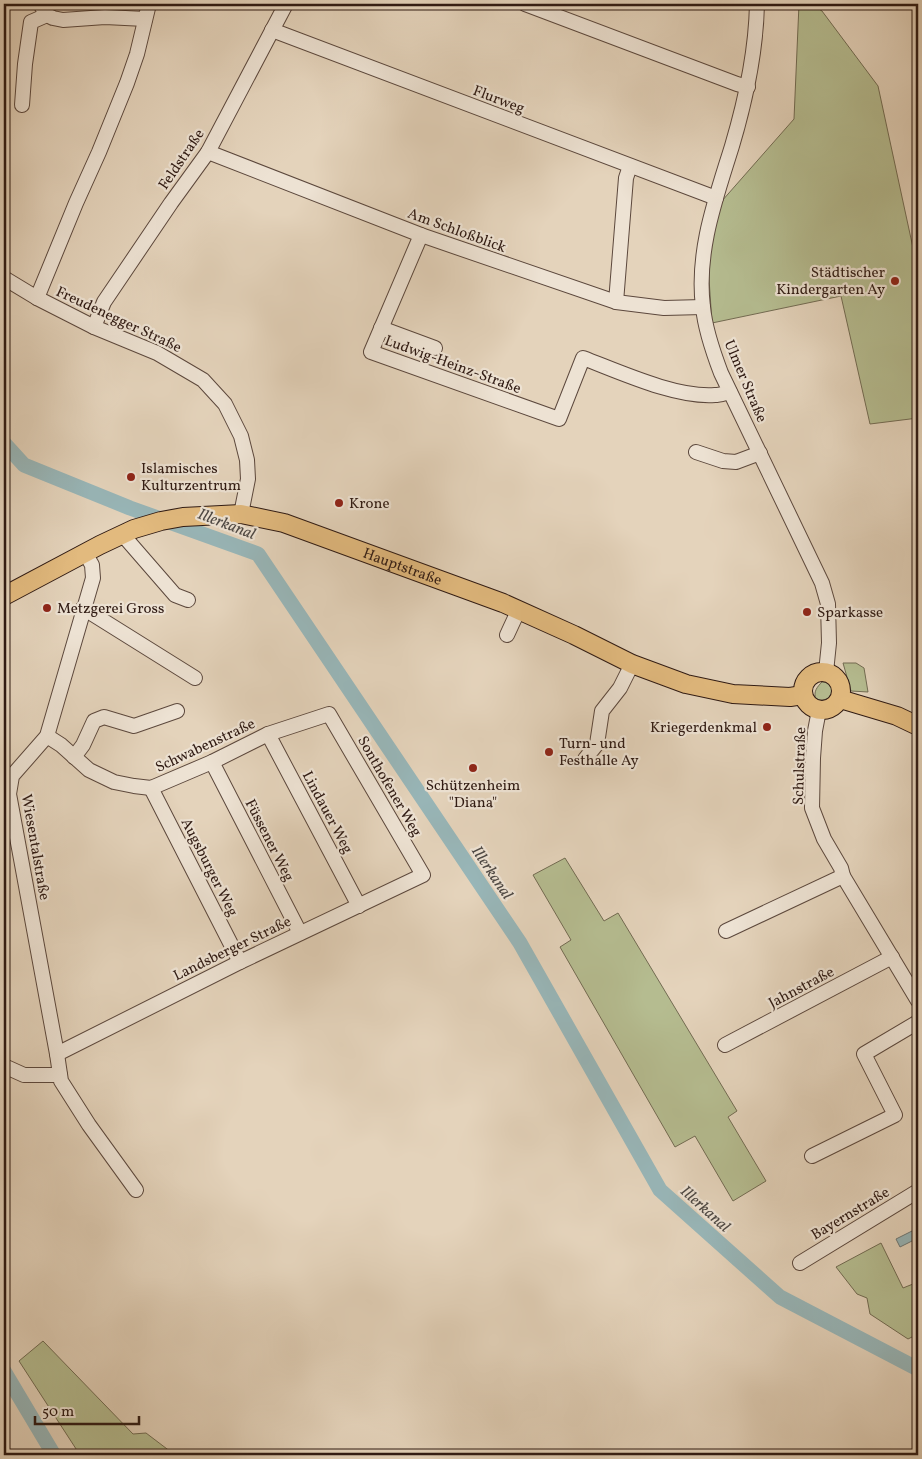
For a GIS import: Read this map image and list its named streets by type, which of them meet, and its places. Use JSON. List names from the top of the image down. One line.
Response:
{"streets":{"main road":["Hauptstraße"],"street":["Flurweg","Feldstraße","Am Schloßblick","Freudenegger Straße","Ludwig-Heinz-Straße","Ulmer Straße","Schwabenstraße","Schulstraße","Sonthofener Weg","Lindauer Weg","Füssener Weg","Wiesentalstraße","Augsburger Weg","Landsberger Straße","Jahnstraße","Bayernstraße"]},"crossings":[["Flurweg","Feldstraße"],["Flurweg","Ulmer Straße"],["Feldstraße","Am Schloßblick"],["Feldstraße","Freudenegger Straße"],["Am Schloßblick","Ludwig-Heinz-Straße"],["Am Schloßblick","Ulmer Straße"],["Freudenegger Straße","Hauptstraße"],["Ludwig-Heinz-Straße","Ulmer Straße"],["Ulmer Straße","Hauptstraße"],["Ulmer Straße","Schulstraße"],["Hauptstraße","Schulstraße"],["Hauptstraße","Wiesentalstraße"],["Schwabenstraße","Sonthofener Weg"],["Schwabenstraße","Lindauer Weg"],["Schwabenstraße","Füssener Weg"],["Schwabenstraße","Wiesentalstraße"],["Schwabenstraße","Augsburger Weg"],["Schulstraße","Jahnstraße"],["Sonthofener Weg","Landsberger Straße"],["Lindauer Weg","Landsberger Straße"],["Füssener Weg","Landsberger Straße"],["Wiesentalstraße","Landsberger Straße"],["Augsburger Weg","Landsberger Straße"]],"water":["Illerkanal"],"places":["Städtischer Kindergarten Ay","Islamisches Kulturzentrum","Krone","Metzgerei Gross","Sparkasse","Kriegerdenkmal","Turn- und Festhalle Ay","Schützenheim \"Diana\""],"scale_bar":"50 m"}
